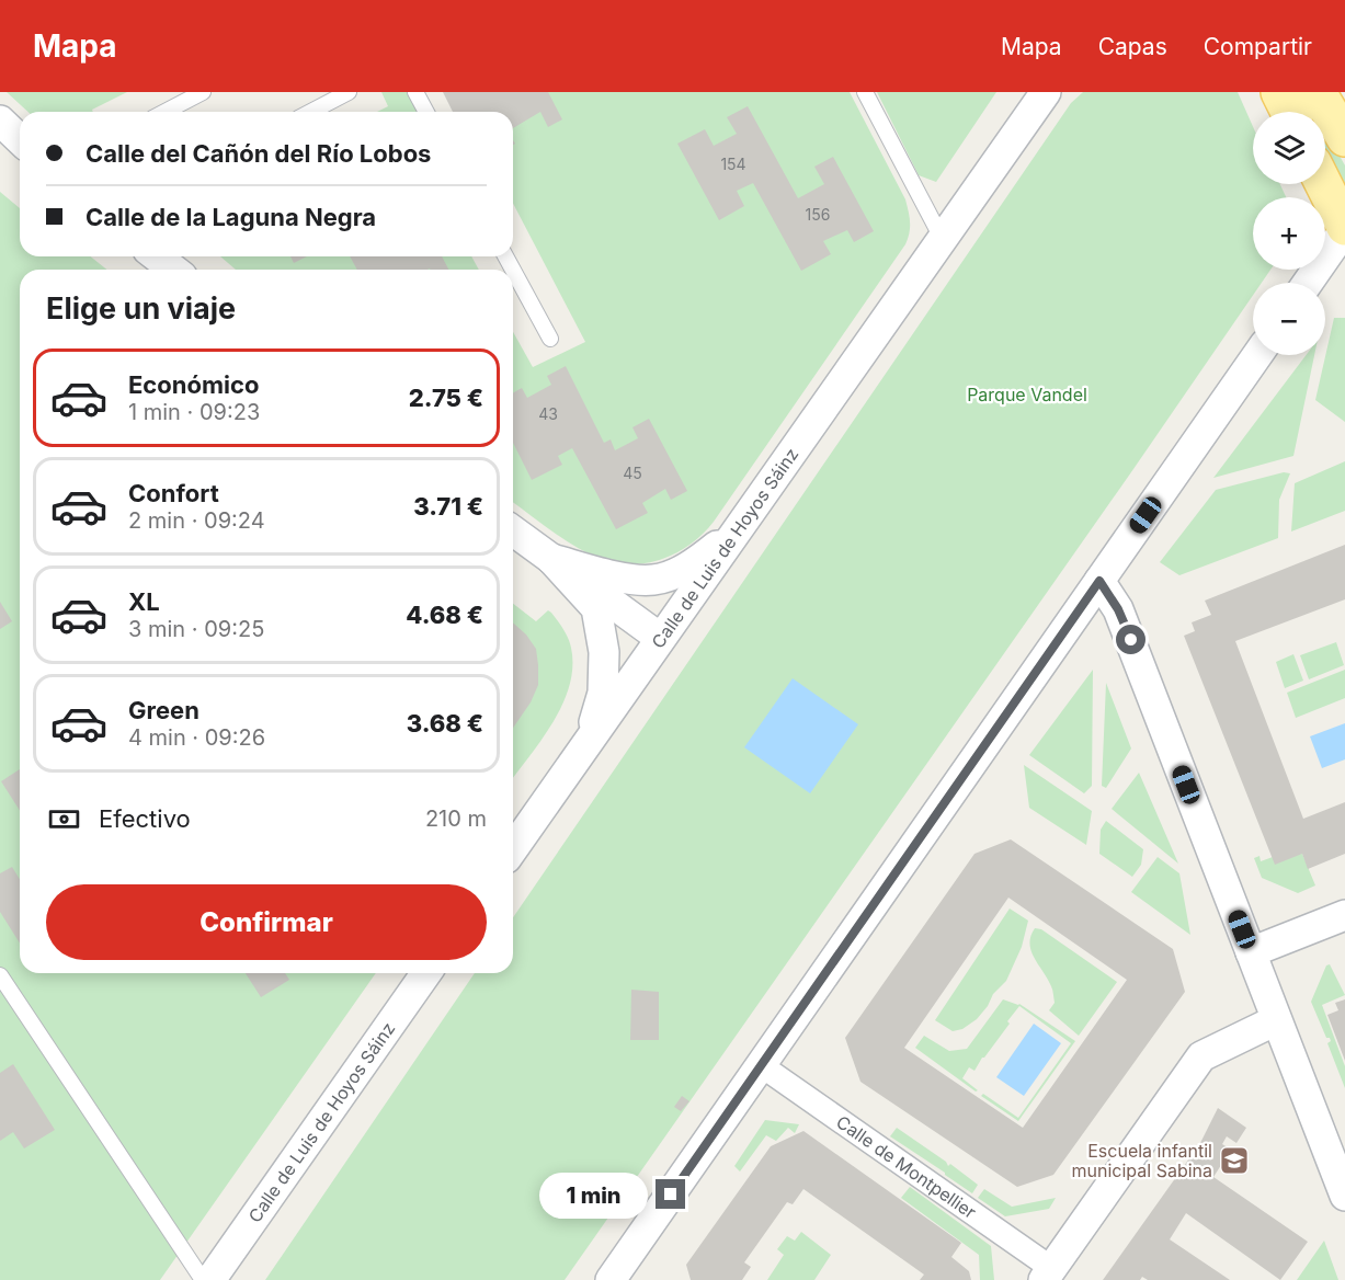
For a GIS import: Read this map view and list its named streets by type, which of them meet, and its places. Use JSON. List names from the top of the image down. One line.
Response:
{"streets":{"street":["Calle de Luis de Hoyos Sáinz","Calle de Montpellier"]},"parks":["Parque Vandel"],"places":{"school or university":["Escuela infantil municipal Sabina"]},"house_numbers":["154","156","43","45"],"page":{"header":"Mapa","nav":["Mapa","Capas","Compartir"],"map_buttons":["+","−"],"banner":["Calle del Cañón del Río Lobos","Calle de la Laguna Negra"],"heading":"Elige un viaje","list":[{"name":"Económico","note":"1 min · 09:23","value":"2.75 €"},{"name":"Confort","note":"2 min · 09:24","value":"3.71 €"},{"name":"XL","note":"3 min · 09:25","value":"4.68 €"},{"name":"Green","note":"4 min · 09:26","value":"3.68 €"}],"pay":["Efectivo","210 m"],"buttons":"Confirmar","bubble":"1 min"}}
